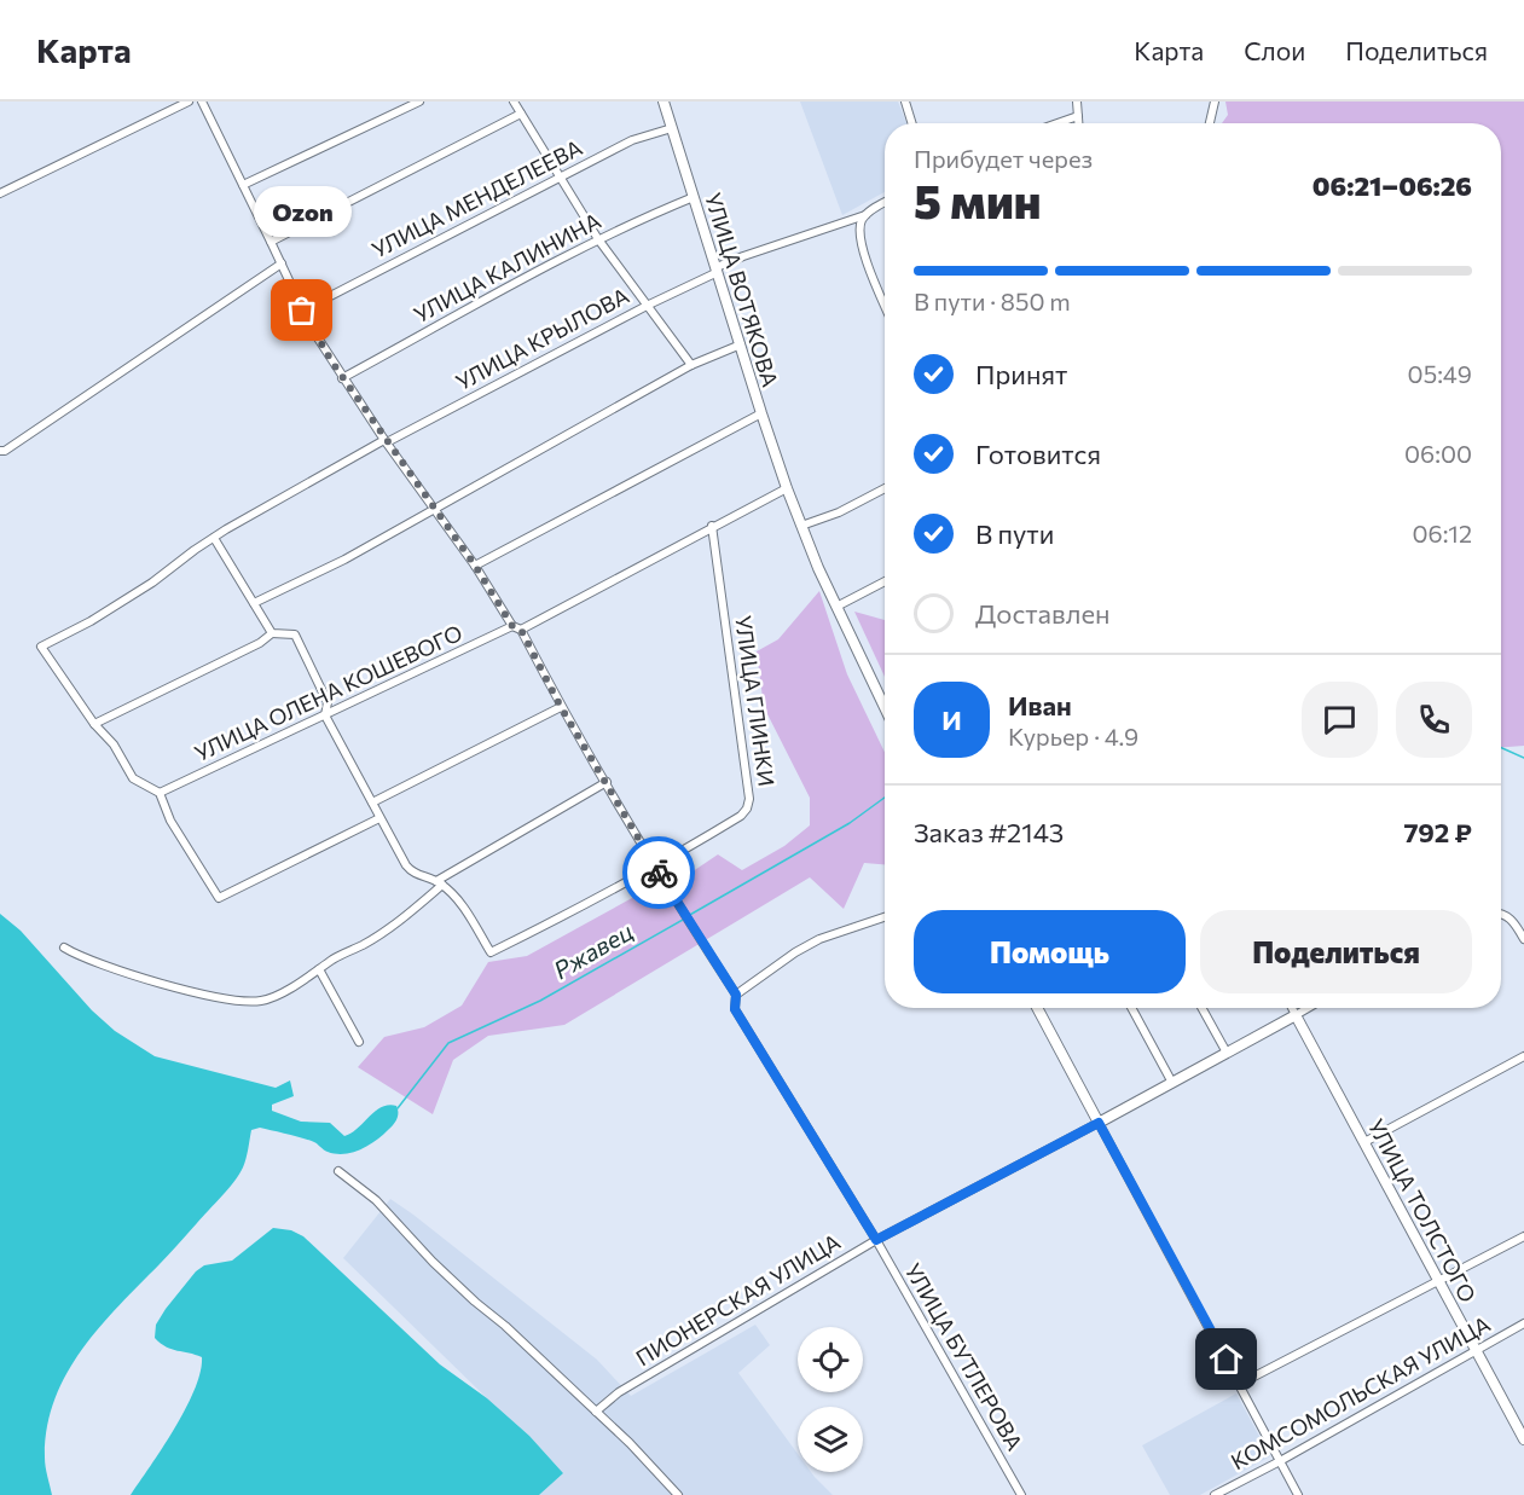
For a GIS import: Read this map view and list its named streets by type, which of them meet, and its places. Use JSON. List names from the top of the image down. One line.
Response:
{"streets":{"street":["УЛИЦА МЕНДЕЛЕЕВА","УЛИЦА КАЛИНИНА","УЛИЦА ВОТЯКОВА","УЛИЦА КРЫЛОВА","УЛИЦА ОЛЕНА КОШЕВОГО","УЛИЦА ГЛИНКИ","УЛИЦА ТОЛСТОГО","ПИОНЕРСКАЯ УЛИЦА","УЛИЦА БУТЛЕРОВА","КОМСОМОЛЬСКАЯ УЛИЦА"]},"crossings":[["УЛИЦА МЕНДЕЛЕЕВА","УЛИЦА ВОТЯКОВА"],["УЛИЦА МЕНДЕЛЕЕВА","УЛИЦА БУТЛЕРОВА"],["УЛИЦА КАЛИНИНА","УЛИЦА ВОТЯКОВА"],["УЛИЦА КАЛИНИНА","УЛИЦА БУТЛЕРОВА"],["УЛИЦА ВОТЯКОВА","УЛИЦА КРЫЛОВА"],["УЛИЦА ВОТЯКОВА","УЛИЦА ОЛЕНА КОШЕВОГО"],["УЛИЦА КРЫЛОВА","УЛИЦА БУТЛЕРОВА"],["УЛИЦА ОЛЕНА КОШЕВОГО","УЛИЦА ГЛИНКИ"],["УЛИЦА ОЛЕНА КОШЕВОГО","УЛИЦА БУТЛЕРОВА"],["УЛИЦА ГЛИНКИ","УЛИЦА БУТЛЕРОВА"],["УЛИЦА ТОЛСТОГО","ПИОНЕРСКАЯ УЛИЦА"],["УЛИЦА ТОЛСТОГО","КОМСОМОЛЬСКАЯ УЛИЦА"],["ПИОНЕРСКАЯ УЛИЦА","УЛИЦА БУТЛЕРОВА"]],"water":["Ржавец"],"places":["Ozon"],"page":{"header":"Карта","nav":["Карта","Слои","Поделиться"],"heading":["5 мин","Прибудет через","06:21–06:26"],"panel":["Иван","Курьер · 4.9","Заказ #2143","792 ₽"],"bubble":"Ozon","bar":"В пути · 850 m","list":[["Принят","05:49"],["Готовится","06:00"],["В пути","06:12"],"Доставлен"],"round":"И","buttons":["Помощь","Поделиться"]}}
